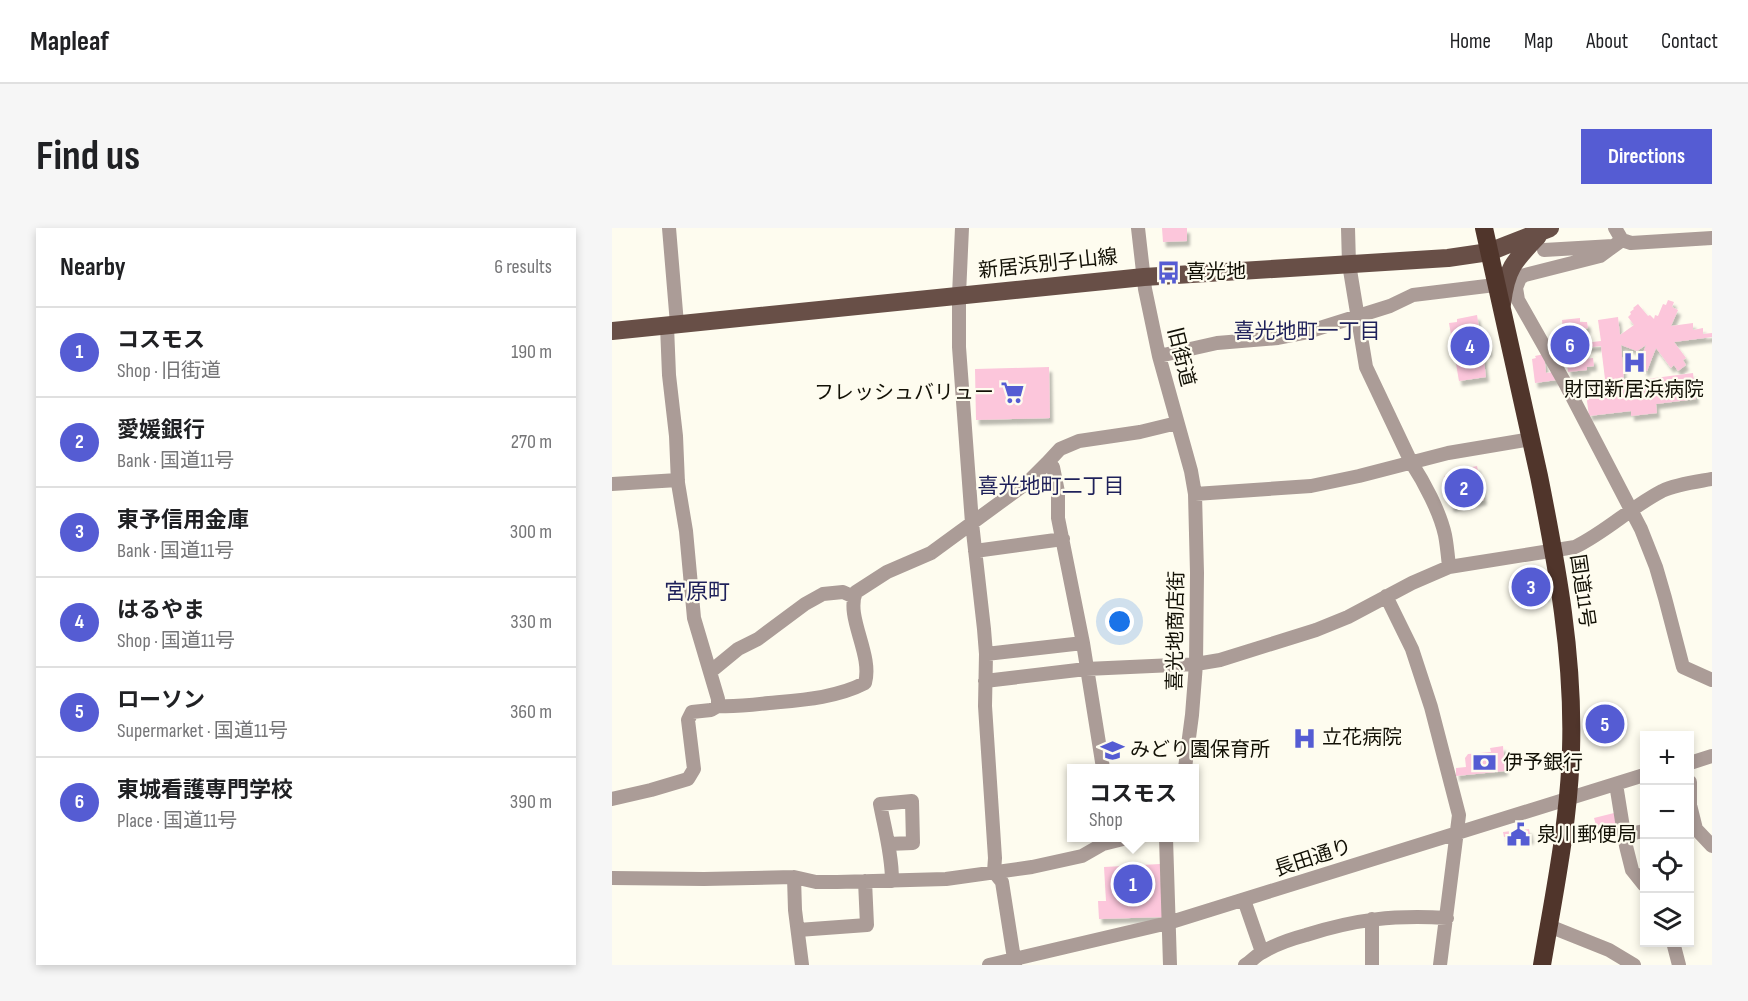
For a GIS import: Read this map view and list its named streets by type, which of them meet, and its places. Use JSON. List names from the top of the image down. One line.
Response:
{"streets":{"highway":["国道11号"],"main road":["新居浜別子山線"],"street":["旧街道","喜光地商店街","長田通り"]},"crossings":[["新居浜別子山線","旧街道"],["新居浜別子山線","国道11号"],["旧街道","喜光地商店街"],["国道11号","長田通り"]],"districts":["喜光地町一丁目","喜光地町二丁目","宮原町"],"places":{"bus stop":["喜光地"],"hospital":["財団新居浜病院","立花病院"],"supermarket":["フレッシュバリュー"],"school or university":["みどり園保育所"],"bank":["伊予銀行"],"public building":["泉川郵便局"]},"page":{"header":"Mapleaf","nav":["Home","Map","About","Contact"],"buttons":"Directions","title":"Find us","heading":["Nearby","6 results"],"list":[{"mark":"1","name":"コスモス","note":"Shop · 旧街道","value":"190 m"},{"mark":"2","name":"愛媛銀行","note":"Bank · 国道11号","value":"270 m"},{"mark":"3","name":"東予信用金庫","note":"Bank · 国道11号","value":"300 m"},{"mark":"4","name":"はるやま","note":"Shop · 国道11号","value":"330 m"},{"mark":"5","name":"ローソン","note":"Supermarket · 国道11号","value":"360 m"},{"mark":"6","name":"東城看護専門学校","note":"Place · 国道11号","value":"390 m"}],"pins":["6","4","2","3","5","1"],"map_buttons":["+","−"],"popup":["コスモス","Shop"]}}
